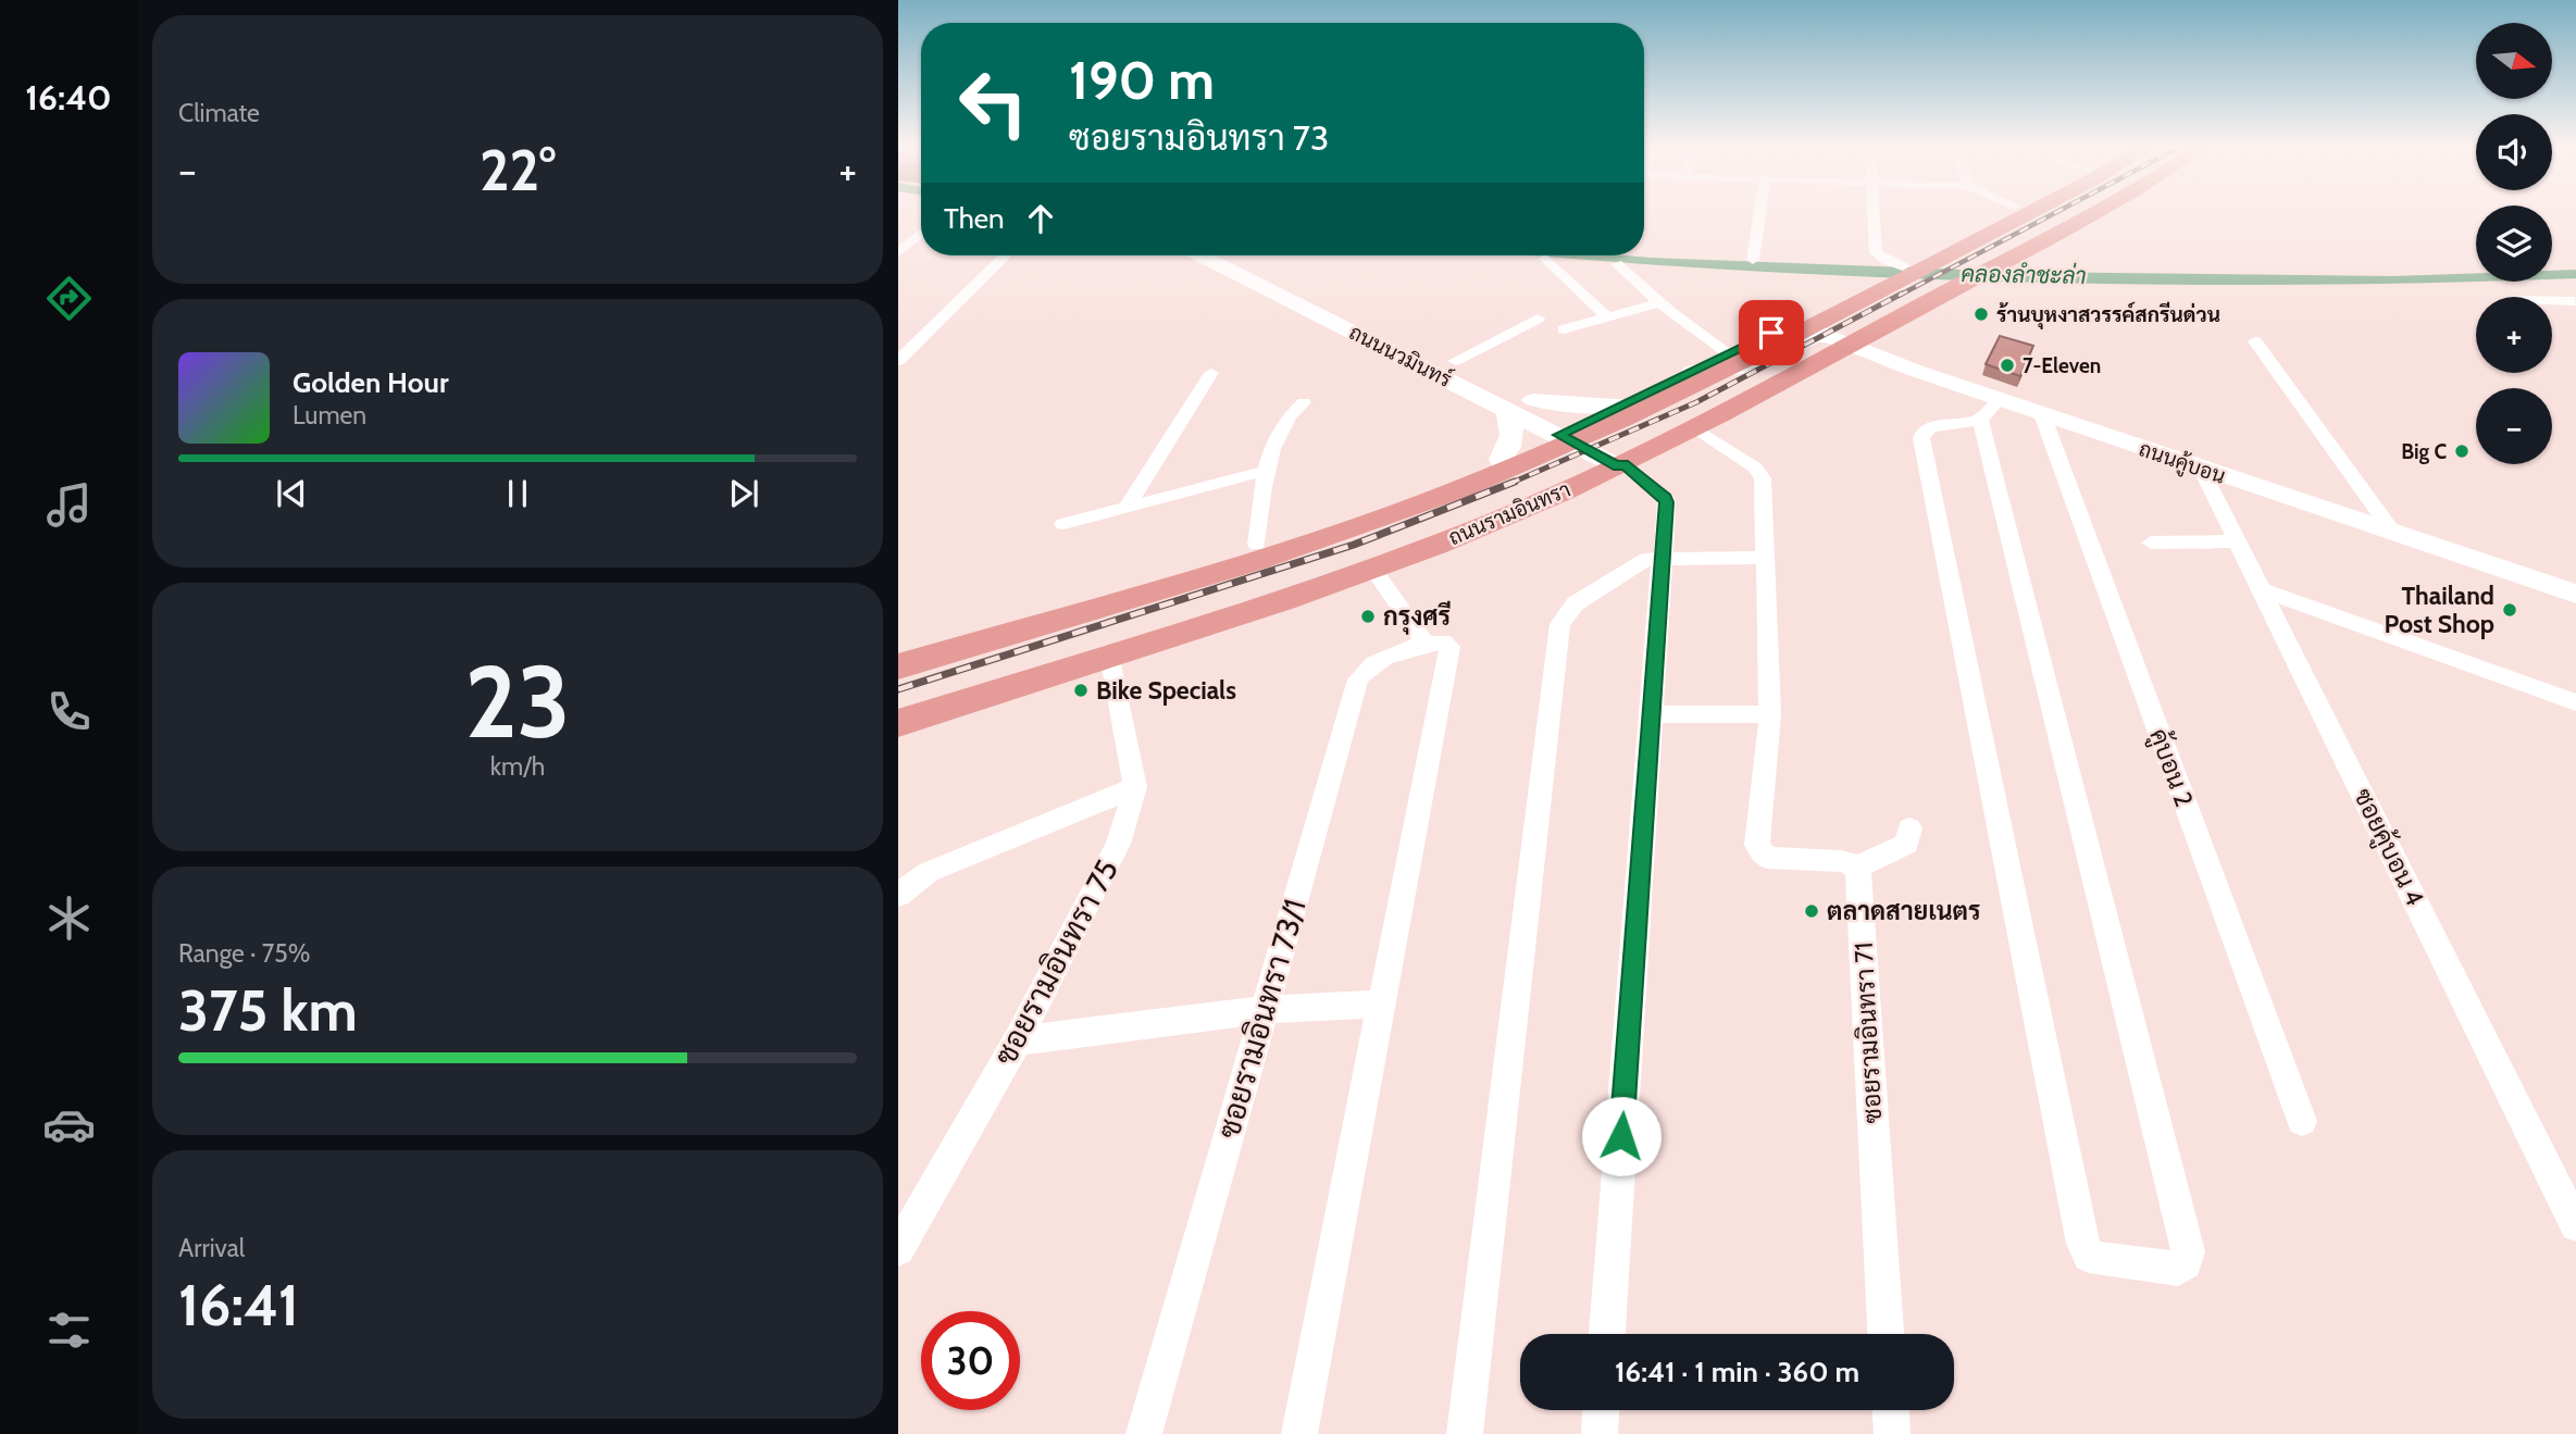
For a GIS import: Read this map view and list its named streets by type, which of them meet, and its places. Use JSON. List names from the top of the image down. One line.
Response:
{"streets":{"main road":["ถนนนวมินทร์","ถนนคู้บอน","ถนนรามอินทรา"],"street":["คู้บอน 2","ซอยคู้บอน 4","ซอยรามอินทรา 75","ซอยรามอินทรา 73/1","ซอยรามอินทรา 71"]},"crossings":[["ถนนนวมินทร์","ถนนรามอินทรา"],["ถนนคู้บอน","ถนนรามอินทรา"],["ถนนคู้บอน","คู้บอน 2"],["ถนนคู้บอน","ซอยคู้บอน 4"],["ถนนรามอินทรา","ซอยรามอินทรา 75"]],"water":["คลองลำชะล่า"],"places":["ร้านบุหงาสวรรค์สกรีนด่วน","7-Eleven","Big C","Thailand Post Shop","กรุงศรี","Bike Specials","ตลาดสายเนตร"],"north":"right","page":{"tabs":"16:40","tile":["Climate",["23","km/h"],["Range · 75%","375 km"],["Arrival","16:41"]],"map_buttons":["+","−"],"turn":["190 m","ซอยรามอินทรา 73"],"heat":["−","22°","+"],"then":"Then","song":["Golden Hour","Lumen"],"limit":"30","trip":"16:41 · 1 min · 360 m"}}
